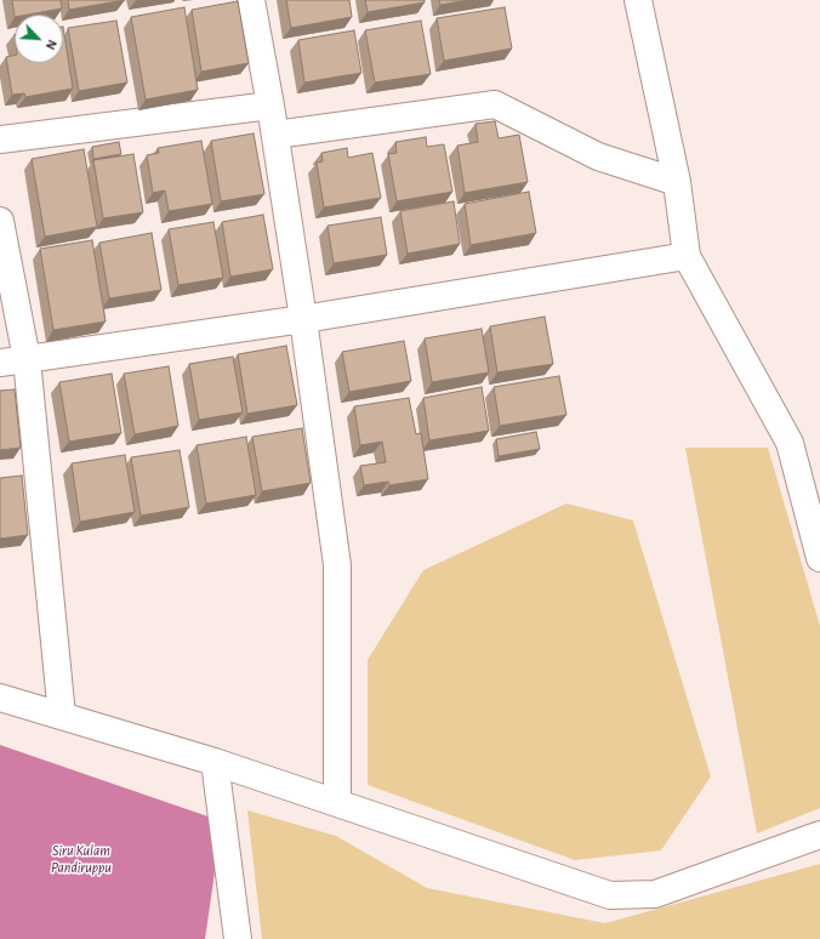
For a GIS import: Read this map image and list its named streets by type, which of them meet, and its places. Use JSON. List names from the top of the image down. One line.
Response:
{"water":["Siru Kulam Pandiruppu"],"north":"bottom right"}
